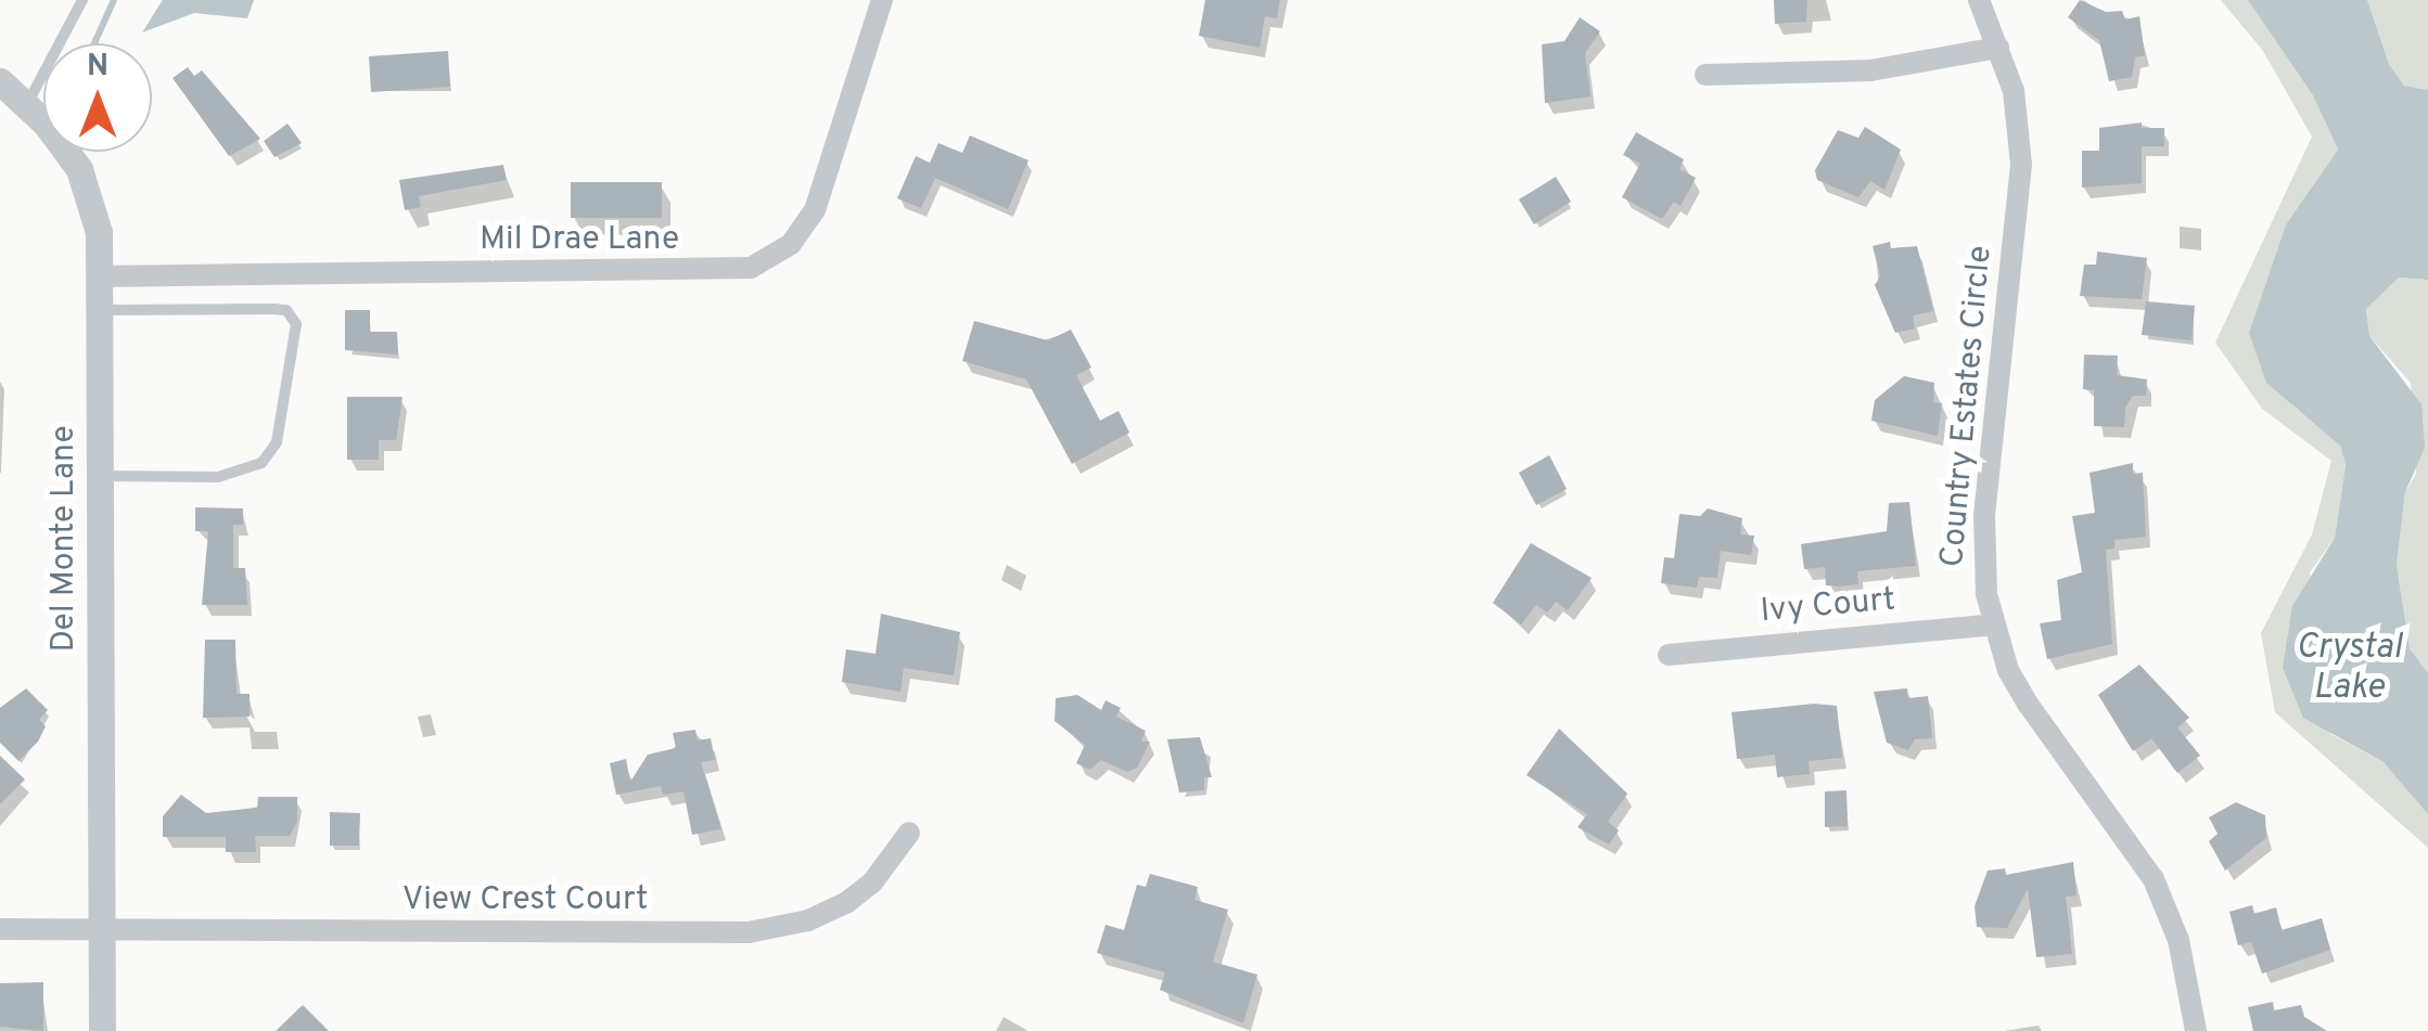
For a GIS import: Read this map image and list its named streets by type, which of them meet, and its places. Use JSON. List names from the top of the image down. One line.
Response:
{"streets":{"street":["Mil Drae Lane","Country Estates Circle","Del Monte Lane","Ivy Court","View Crest Court"]},"crossings":[["Mil Drae Lane","Del Monte Lane"],["Country Estates Circle","Ivy Court"],["Del Monte Lane","View Crest Court"]],"water":["Crystal Lake"],"north":"top"}
